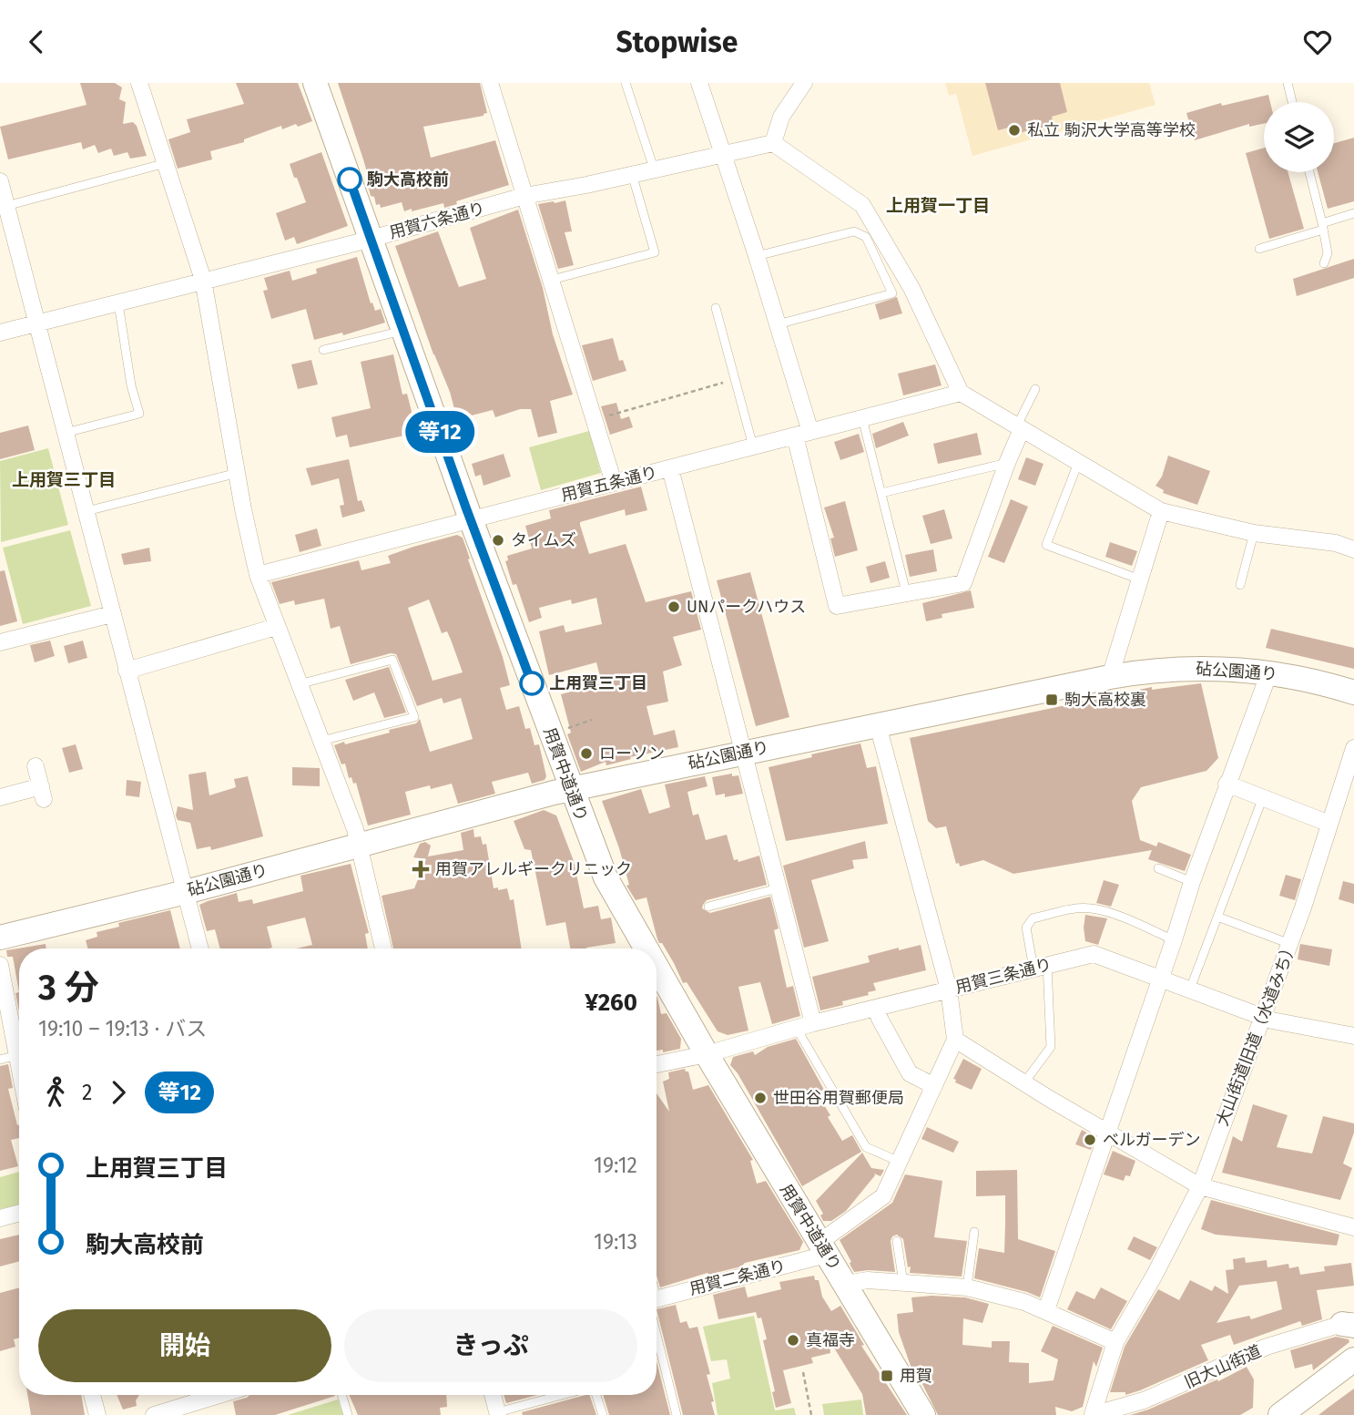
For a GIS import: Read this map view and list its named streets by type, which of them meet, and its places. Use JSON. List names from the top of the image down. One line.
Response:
{"streets":{"street":["用賀六条通り","用賀五条通り","砧公園通り","用賀中道通り","用賀三条通り","大山街道旧道（水道みち）","用賀二条通り","旧大山街道"]},"crossings":[["用賀六条通り","用賀中道通り"],["用賀五条通り","用賀中道通り"],["砧公園通り","用賀中道通り"],["用賀中道通り","用賀三条通り"],["用賀中道通り","用賀二条通り"],["用賀三条通り","大山街道旧道（水道みち）"],["大山街道旧道（水道みち）","旧大山街道"]],"districts":["上用賀一丁目","上用賀三丁目"],"places":{"other":["私立 駒沢大学高等学校","駒大高校前","タイムズ","UNパークハウス","上用賀三丁目","ローソン","世田谷用賀郵便局","ベルガーデン","真福寺"],"transit":["駒大高校裏","用賀"],"health":["用賀アレルギークリニック"]},"lines":["bus line 等12"],"page":{"header":"Stopwise","on_map":"等12","heading":["3 分","19:10 – 19:13 · バス","¥260"],"legs":["2","等12"],"list":[{"name":"上用賀三丁目","value":"19:12"},{"name":"駒大高校前","value":"19:13"}],"buttons":["開始","きっぷ"]}}
